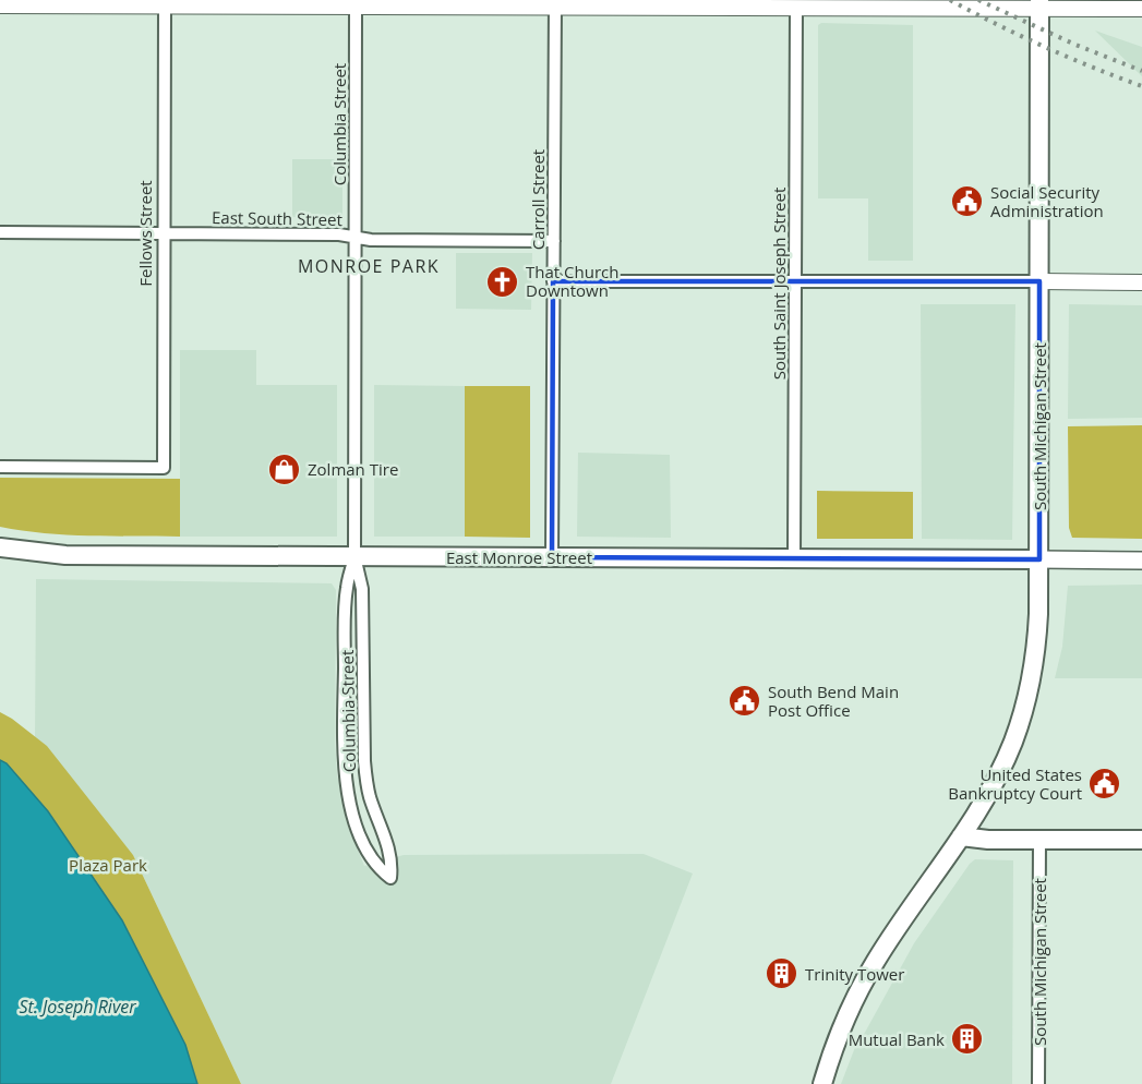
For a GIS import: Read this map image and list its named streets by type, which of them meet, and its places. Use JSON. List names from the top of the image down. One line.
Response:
{"streets":{"main road":["South Michigan Street","East Monroe Street"],"street":["Columbia Street","Carroll Street","East South Street","Fellows Street","South Saint Joseph Street"]},"crossings":[["Columbia Street","East South Street"],["Columbia Street","East Monroe Street"],["Carroll Street","East South Street"],["Carroll Street","East Monroe Street"],["East South Street","Fellows Street"],["South Saint Joseph Street","East Monroe Street"],["South Michigan Street","East Monroe Street"]],"districts":["MONROE PARK"],"water":["St. Joseph River"],"parks":["Plaza Park"],"places":{"public building":["Social Security Administration","South Bend Main Post Office","United States Bankruptcy Court"],"church":["That Church Downtown"],"shop":["Zolman Tire"],"building":["Trinity Tower","Mutual Bank"]}}
